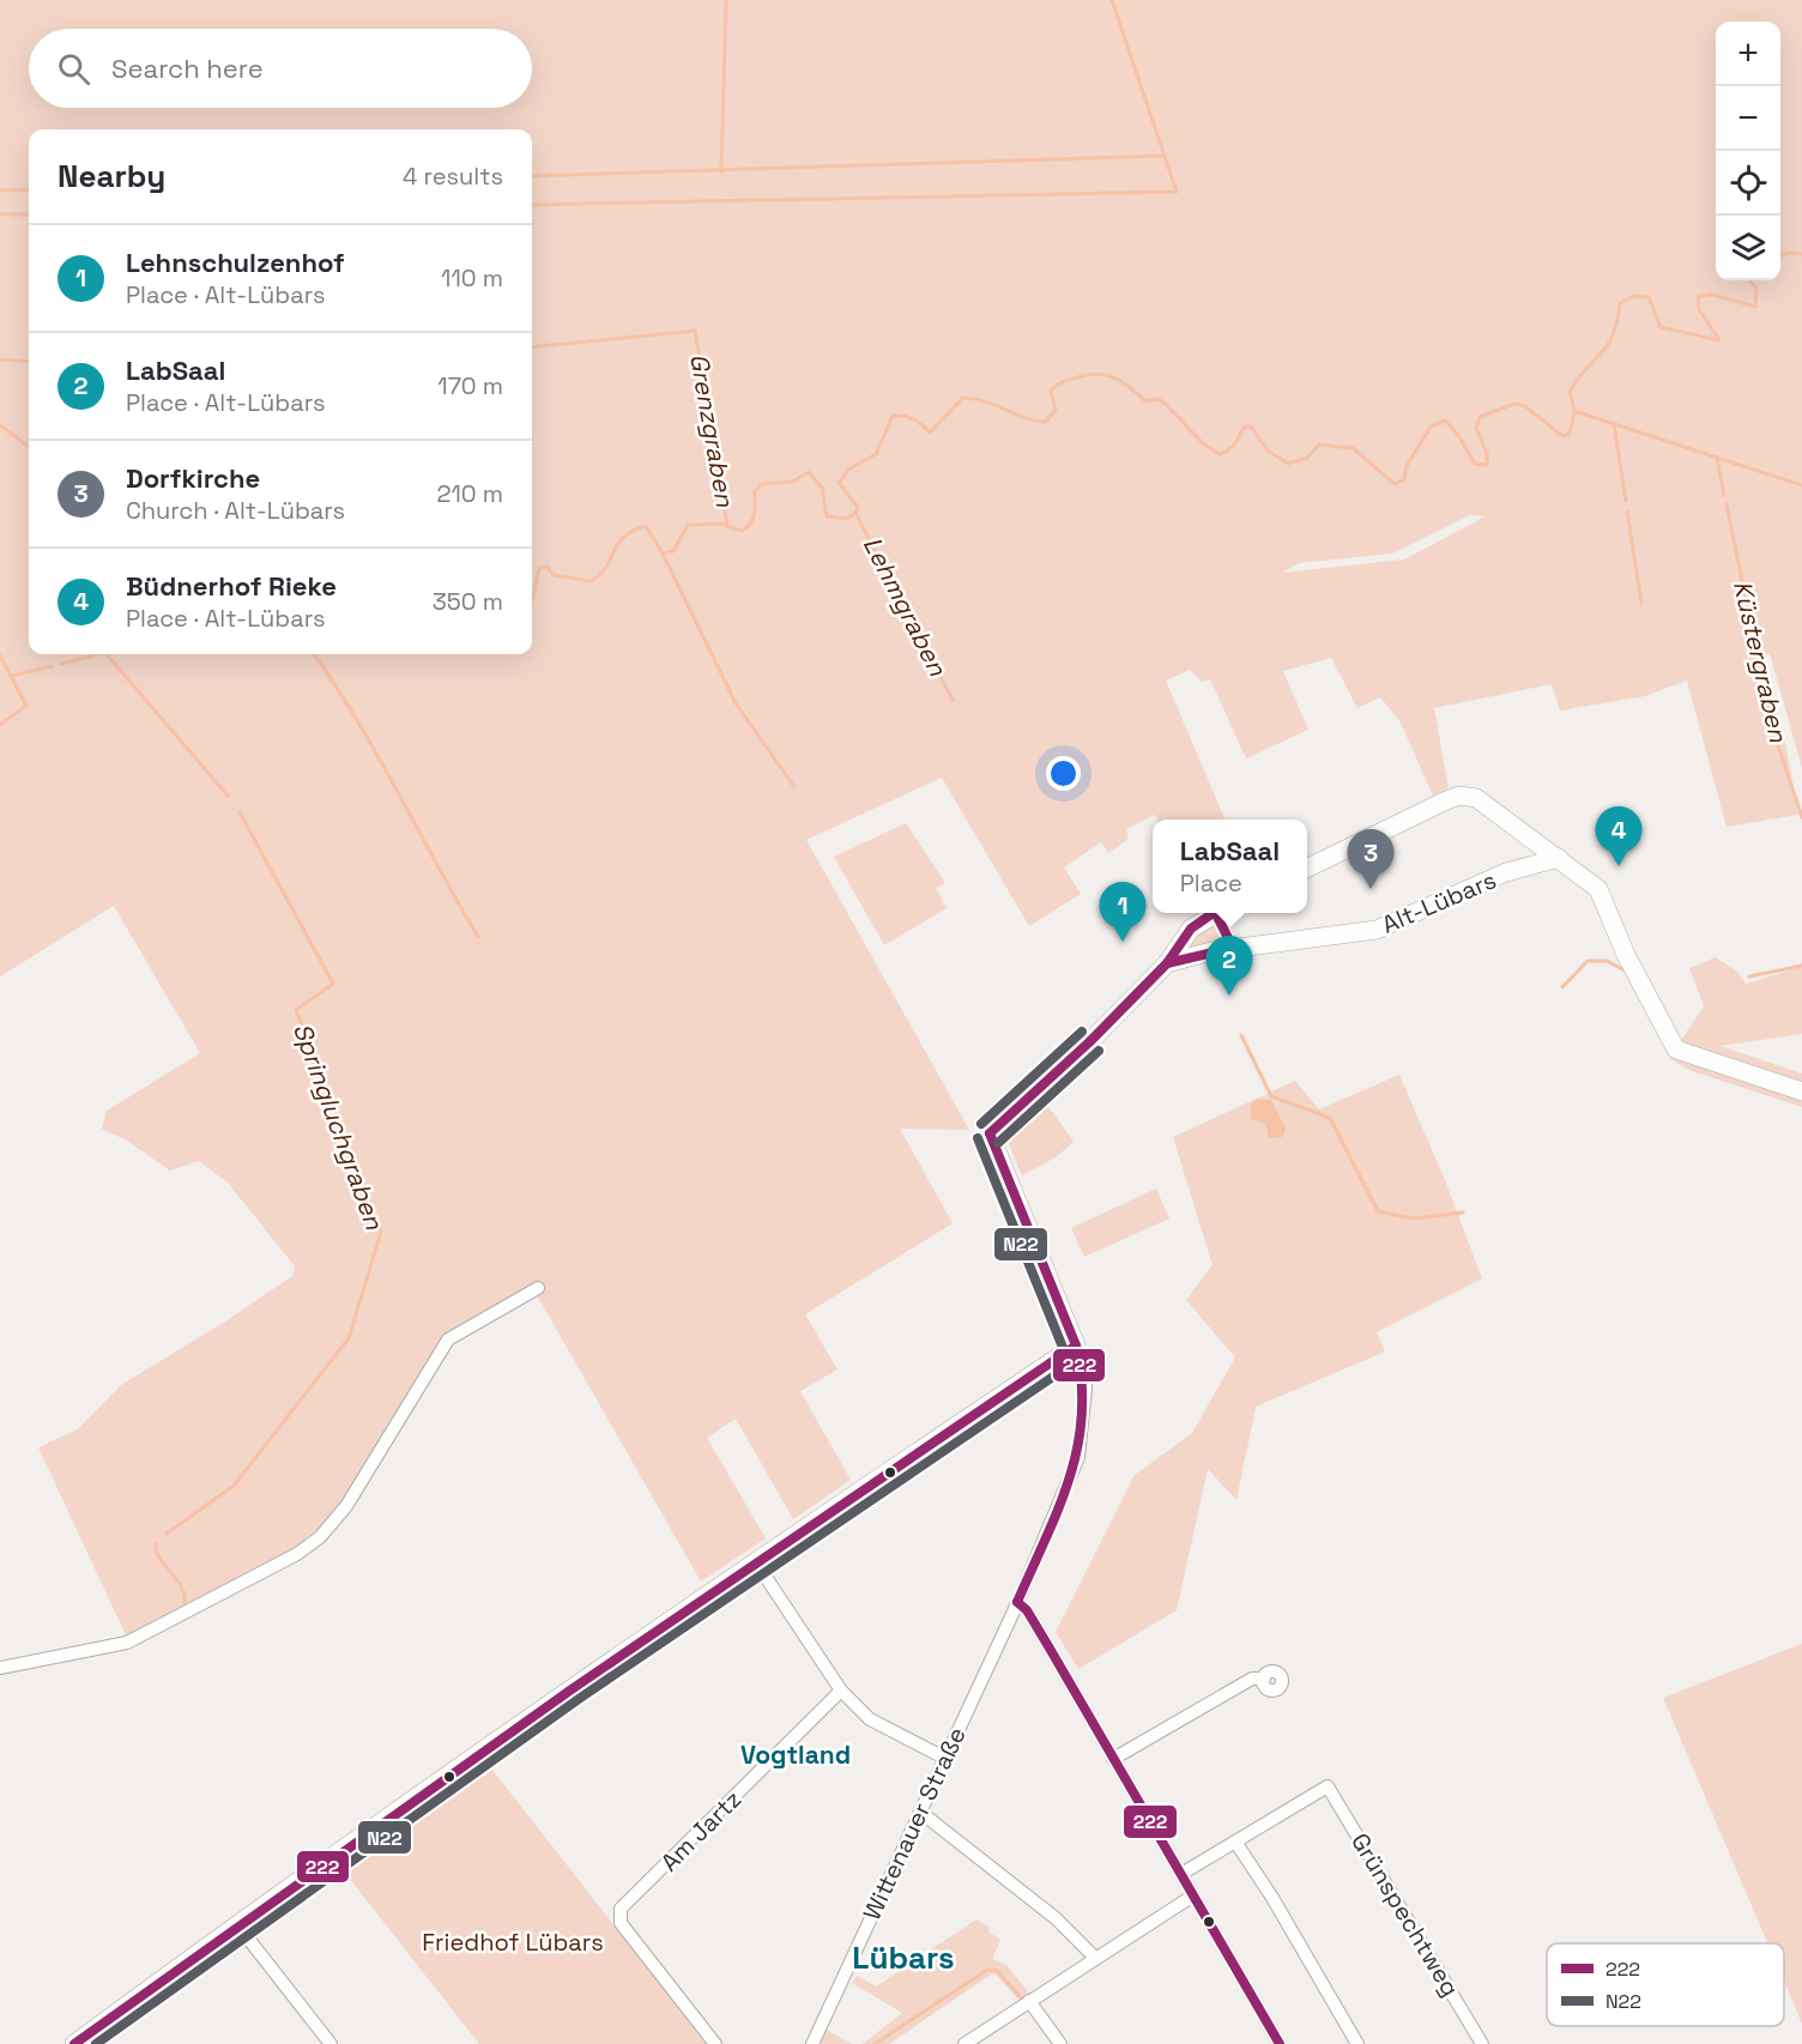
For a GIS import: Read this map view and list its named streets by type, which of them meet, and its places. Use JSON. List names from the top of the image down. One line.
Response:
{"streets":{"street":["Alt-Lübars","Wittenauer Straße","Am Jartz","Grünspechtweg"]},"districts":["Vogtland","Lübars"],"water":["Grenzgraben","Lehmgraben","Küstergraben","Springluchgraben"],"parks":["Friedhof Lübars"],"lines":["transit line 222","transit line N22"],"legend":["222","N22"],"page":{"map_buttons":["+","−"],"search":"Search here","heading":["Nearby","4 results"],"list":[{"mark":"1","name":"Lehnschulzenhof","note":"Place · Alt-Lübars","value":"110 m"},{"mark":"2","name":"LabSaal","note":"Place · Alt-Lübars","value":"170 m"},{"mark":"3","name":"Dorfkirche","note":"Church · Alt-Lübars","value":"210 m"},{"mark":"4","name":"Büdnerhof Rieke","note":"Place · Alt-Lübars","value":"350 m"}],"pins":["4","3","1","2"],"popup":["LabSaal","Place"]}}
